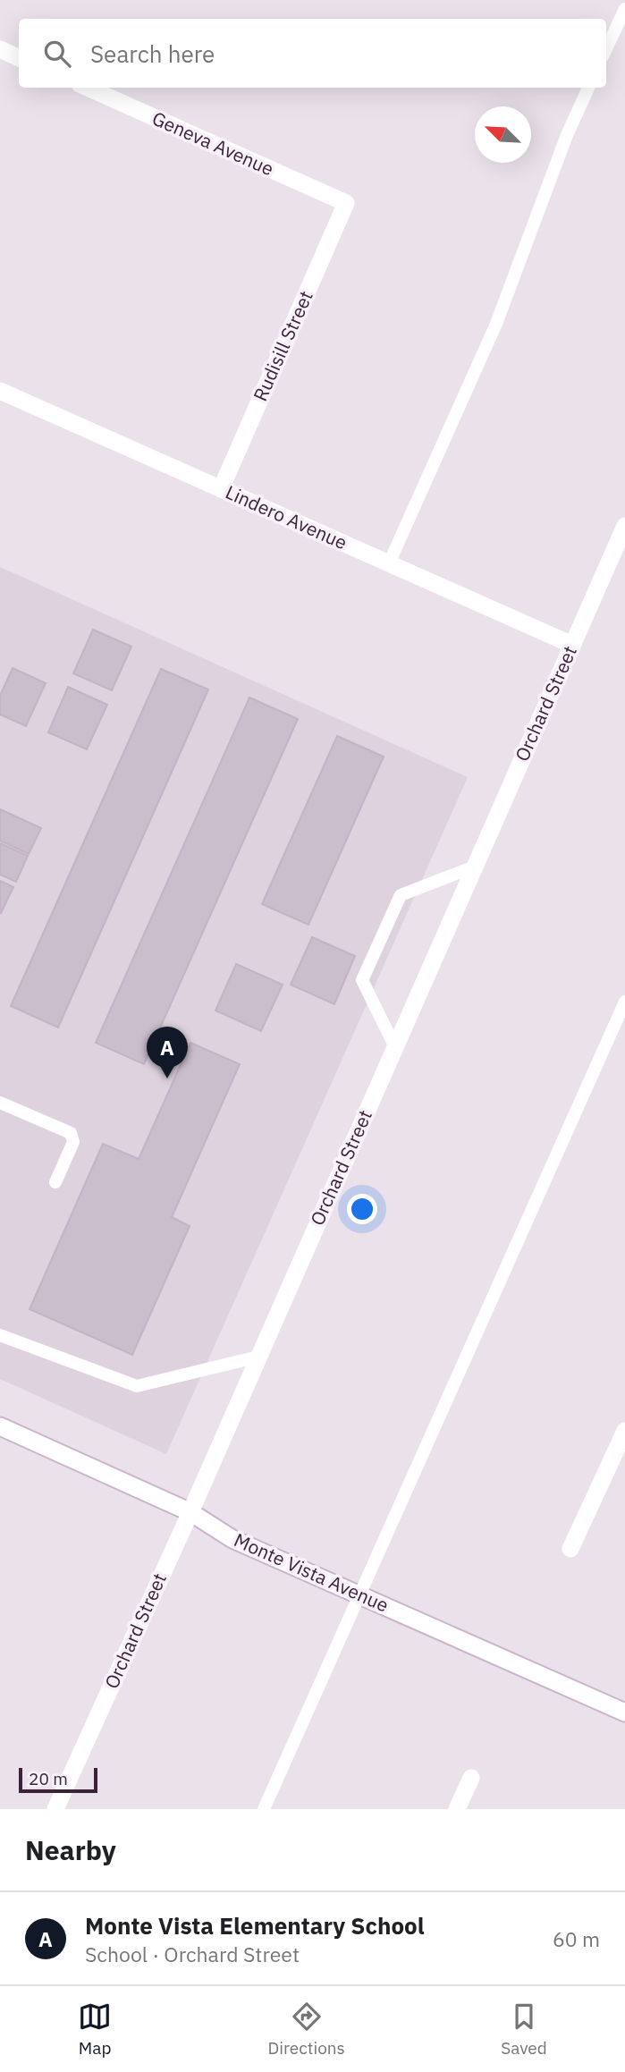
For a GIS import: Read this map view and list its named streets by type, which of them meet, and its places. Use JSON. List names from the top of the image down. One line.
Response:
{"streets":{"street":["Geneva Avenue","Rudisill Street","Lindero Avenue","Orchard Street","Monte Vista Avenue"]},"crossings":[["Geneva Avenue","Rudisill Street"],["Rudisill Street","Lindero Avenue"],["Lindero Avenue","Orchard Street"],["Orchard Street","Monte Vista Avenue"]],"scale_bar":"20 m","north":"top left","page":{"search":"Search here","pins":"A","scale":"20 m","heading":"Nearby","list":[{"mark":"A","name":"Monte Vista Elementary School","note":"School · Orchard Street","value":"60 m"}],"nav":["Map","Directions","Saved"]}}
